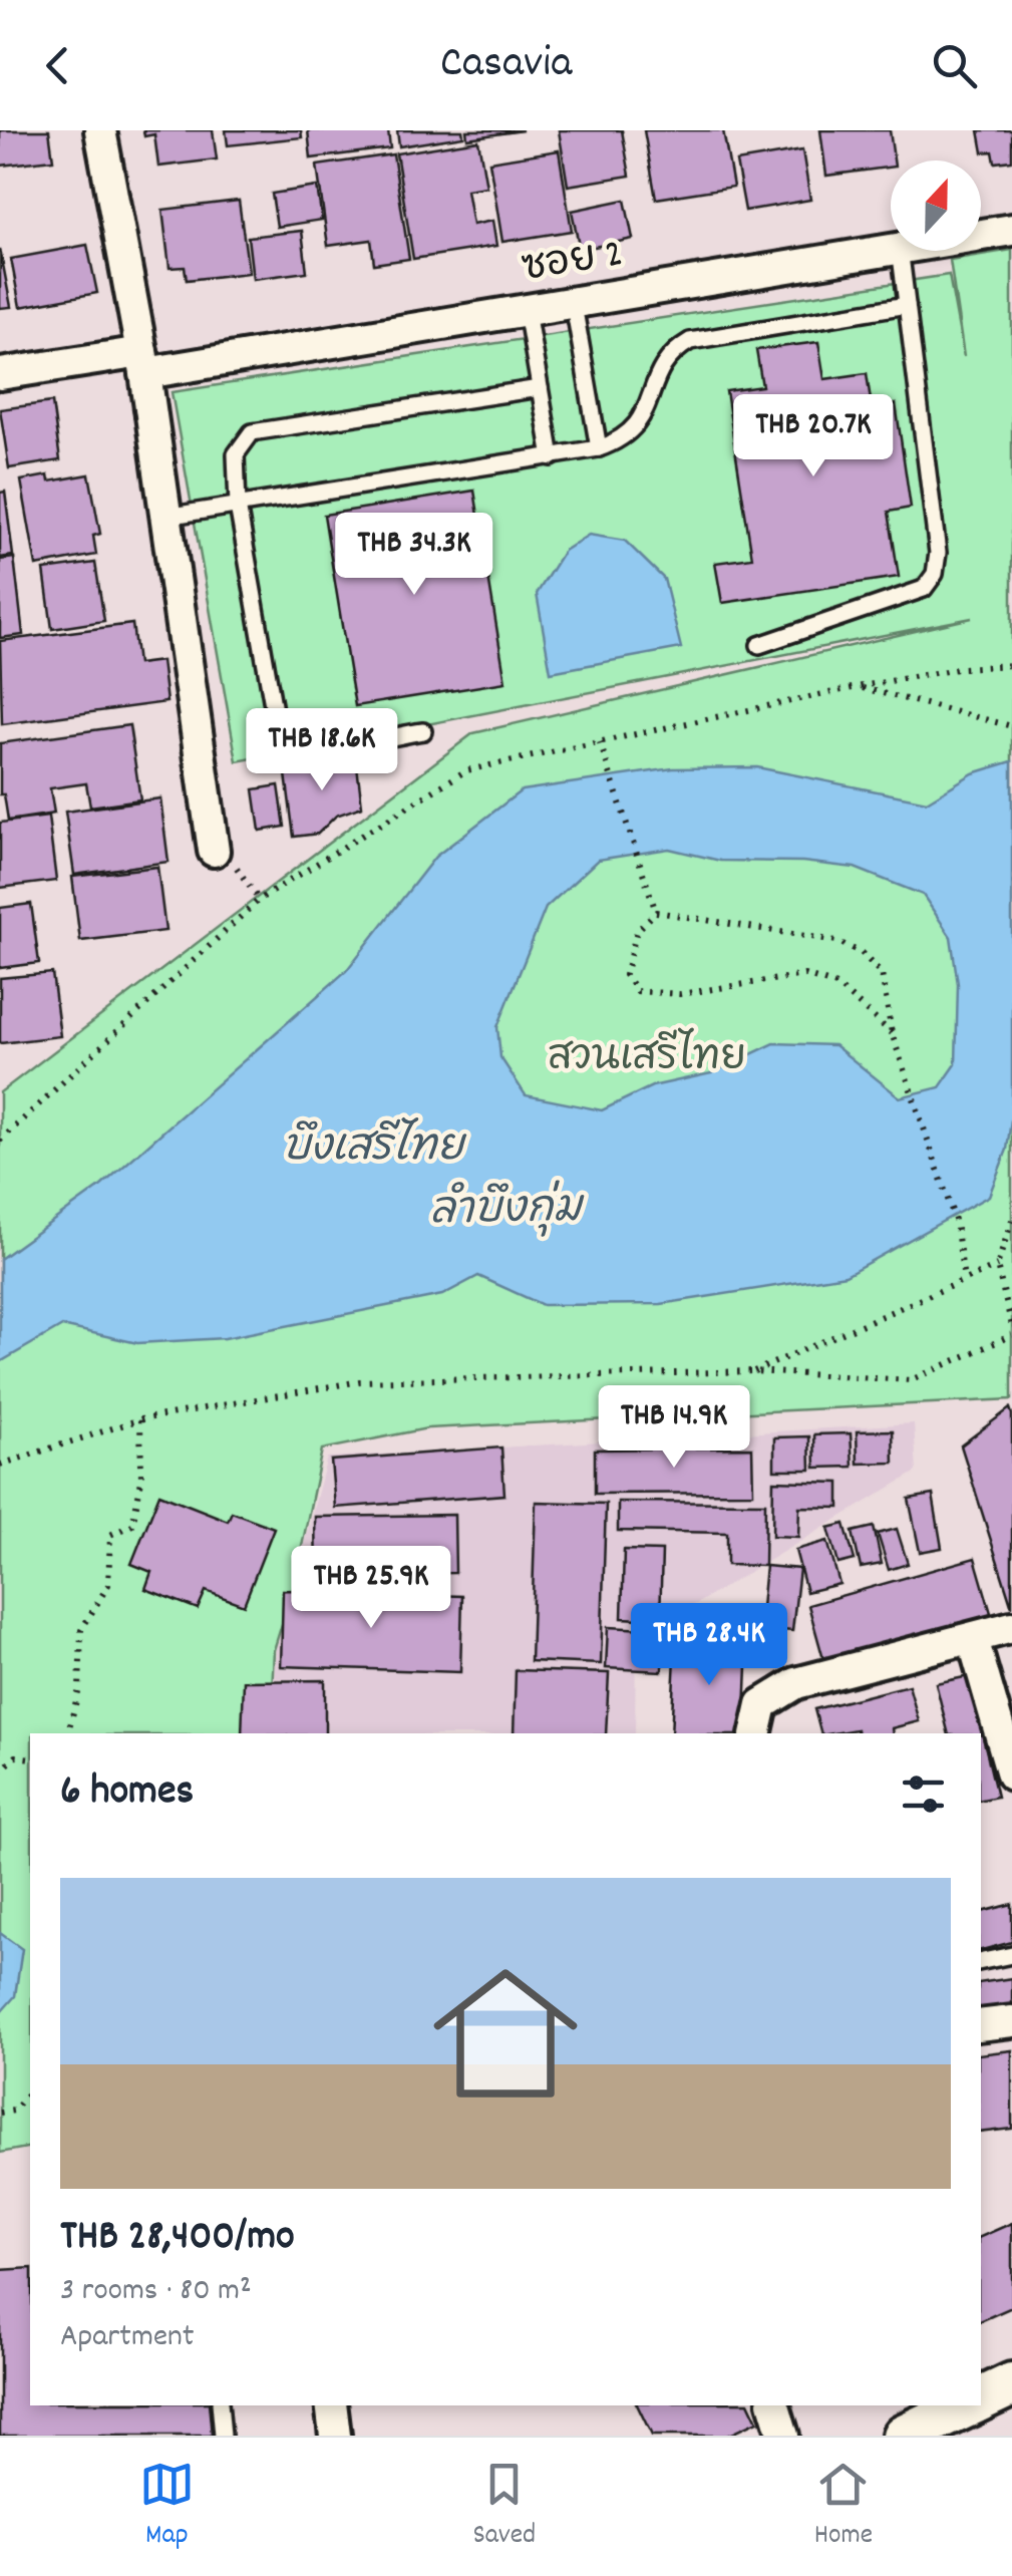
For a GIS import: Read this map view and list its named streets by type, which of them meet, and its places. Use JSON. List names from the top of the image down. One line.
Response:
{"streets":{"street":["ซอย 2"]},"water":["บึงเสรีไทย","ลำบึงกุ่ม"],"parks":["สวนเสรีไทย"],"north":"top","page":{"header":"Casavia","price":["THB 20.7K","THB 34.3K","THB 18.6K","THB 14.9K","THB 25.9K","THB 28.4K"],"heading":"6 homes","list":[{"name":"THB 28,400/mo","note":"3 rooms · 80 m² · Apartment"}],"tabs":["Map","Saved","Home"]}}
